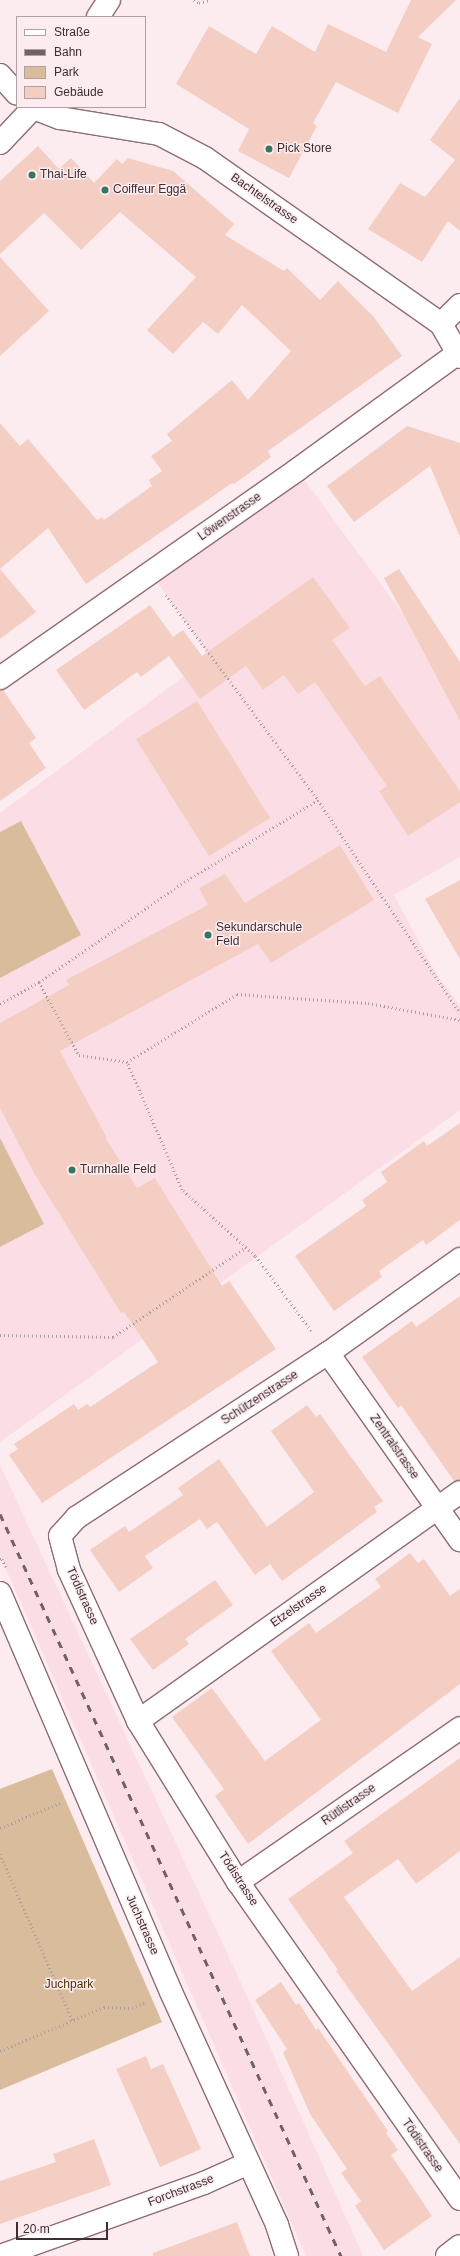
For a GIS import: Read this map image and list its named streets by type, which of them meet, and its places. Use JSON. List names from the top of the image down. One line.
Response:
{"streets":{"street":["Bachtelstrasse","Löwenstrasse","Schützenstrasse","Zentralstrasse","Tödistrasse","Etzelstrasse","Rütlistrasse","Juchstrasse","Forchstrasse"]},"crossings":[["Bachtelstrasse","Löwenstrasse"],["Schützenstrasse","Zentralstrasse"],["Schützenstrasse","Tödistrasse"],["Zentralstrasse","Etzelstrasse"],["Tödistrasse","Etzelstrasse"],["Tödistrasse","Rütlistrasse"],["Juchstrasse","Forchstrasse"]],"parks":["Juchpark"],"places":["Pick Store","Thai-Life","Coiffeur Eggä","Sekundarschule Feld","Turnhalle Feld"],"legend":["Straße","Bahn","Park","Gebäude"],"scale_bar":"20 m"}
